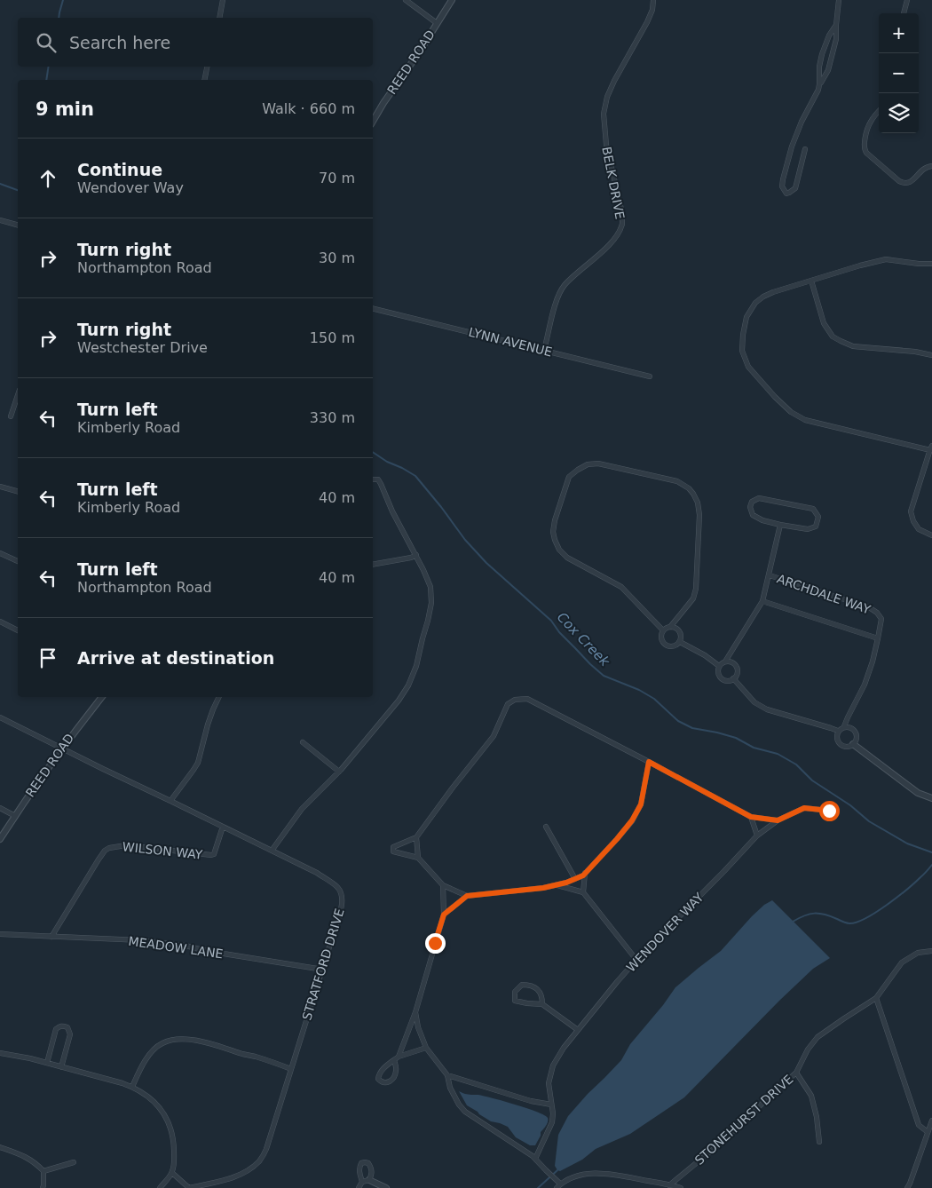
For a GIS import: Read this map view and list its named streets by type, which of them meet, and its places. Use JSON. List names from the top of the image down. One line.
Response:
{"streets":{"street":["REED ROAD","BELK DRIVE","LYNN AVENUE","ARCHDALE WAY","WILSON WAY","WENDOVER WAY","MEADOW LANE","STRATFORD DRIVE","STONEHURST DRIVE"]},"crossings":[["REED ROAD","STRATFORD DRIVE"],["BELK DRIVE","LYNN AVENUE"],["WILSON WAY","MEADOW LANE"],["WILSON WAY","STRATFORD DRIVE"],["MEADOW LANE","STRATFORD DRIVE"]],"water":["Cox Creek"],"page":{"map_buttons":["+","−"],"search":"Search here","heading":["9 min","Walk · 660 m"],"list":[["Continue","Wendover Way","70 m"],["Turn right","Northampton Road","30 m"],["Turn right","Westchester Drive","150 m"],["Turn left","Kimberly Road","330 m"],["Turn left","Kimberly Road","40 m"],["Turn left","Northampton Road","40 m"],"Arrive at destination"]}}
